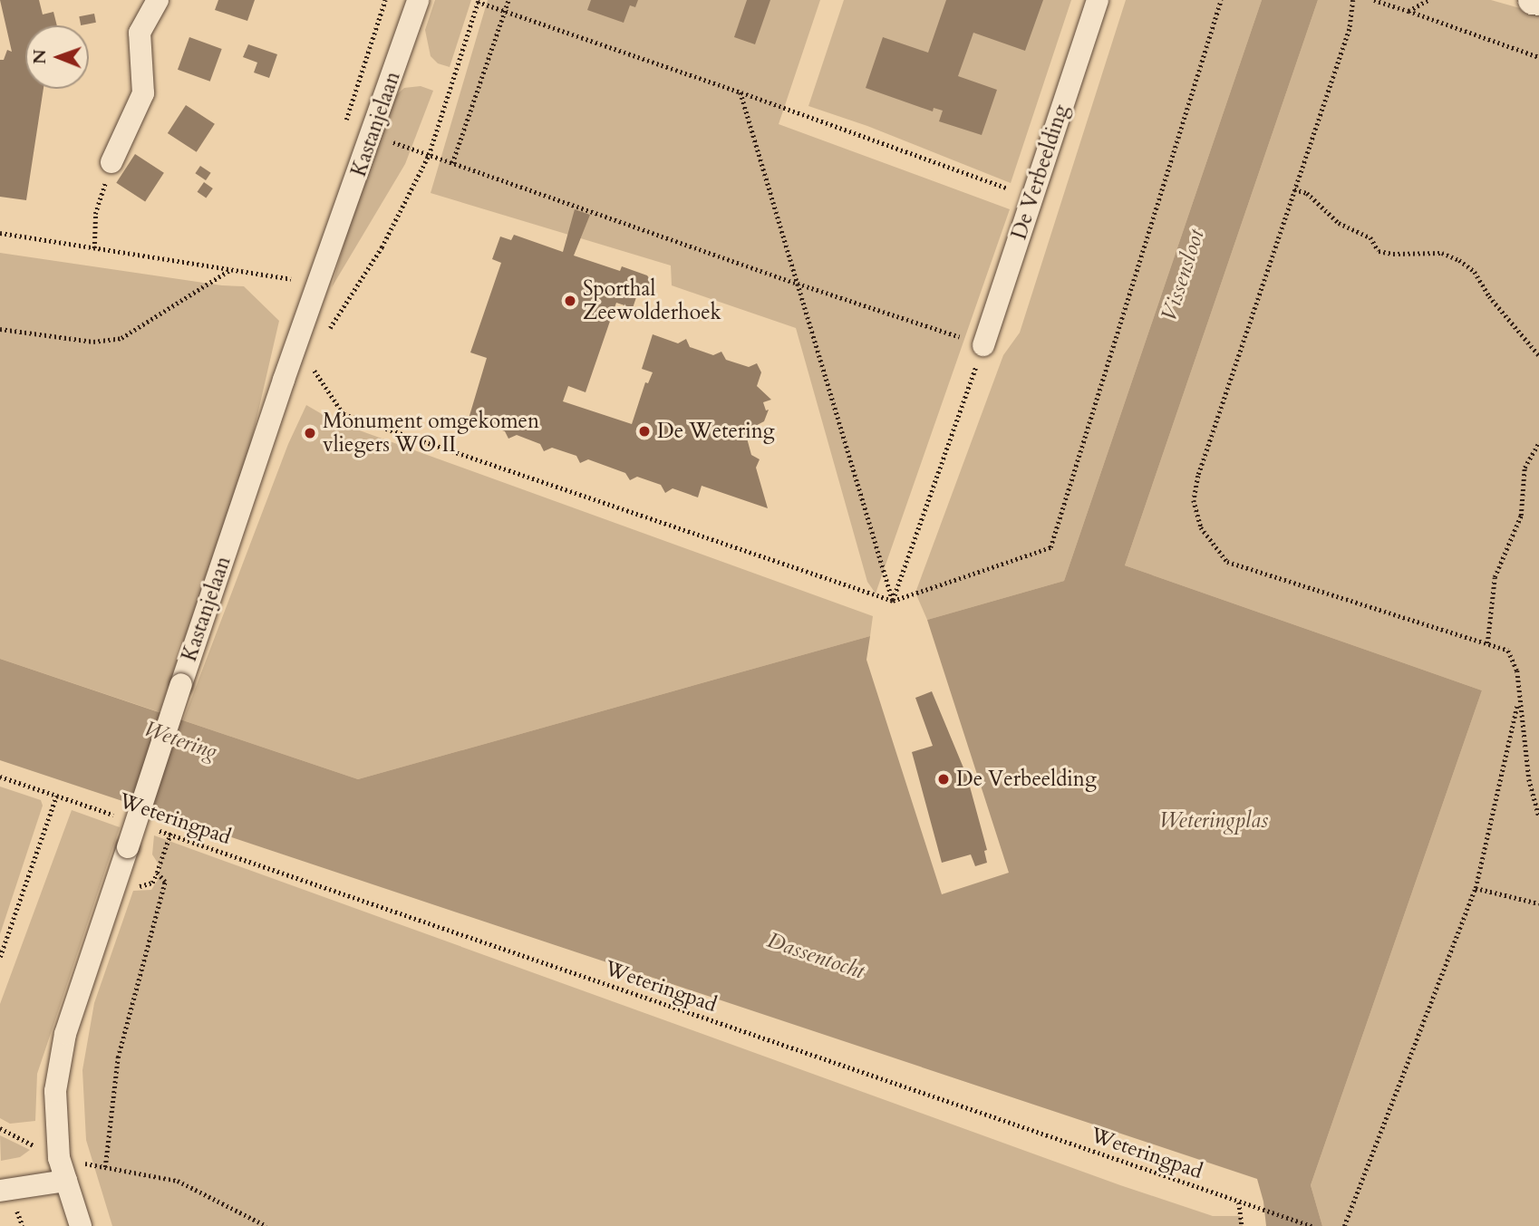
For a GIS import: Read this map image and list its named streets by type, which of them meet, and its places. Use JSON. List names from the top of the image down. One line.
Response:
{"streets":{"street":["Kastanjelaan","De Verbeelding"],"path":["Weteringpad"]},"water":["Vissensloot","Wetering","Weteringplas","Dassentocht"],"places":["Sporthal Zeewolderhoek","De Wetering","Monument omgekomen vliegers WO II","De Verbeelding"],"north":"left"}
